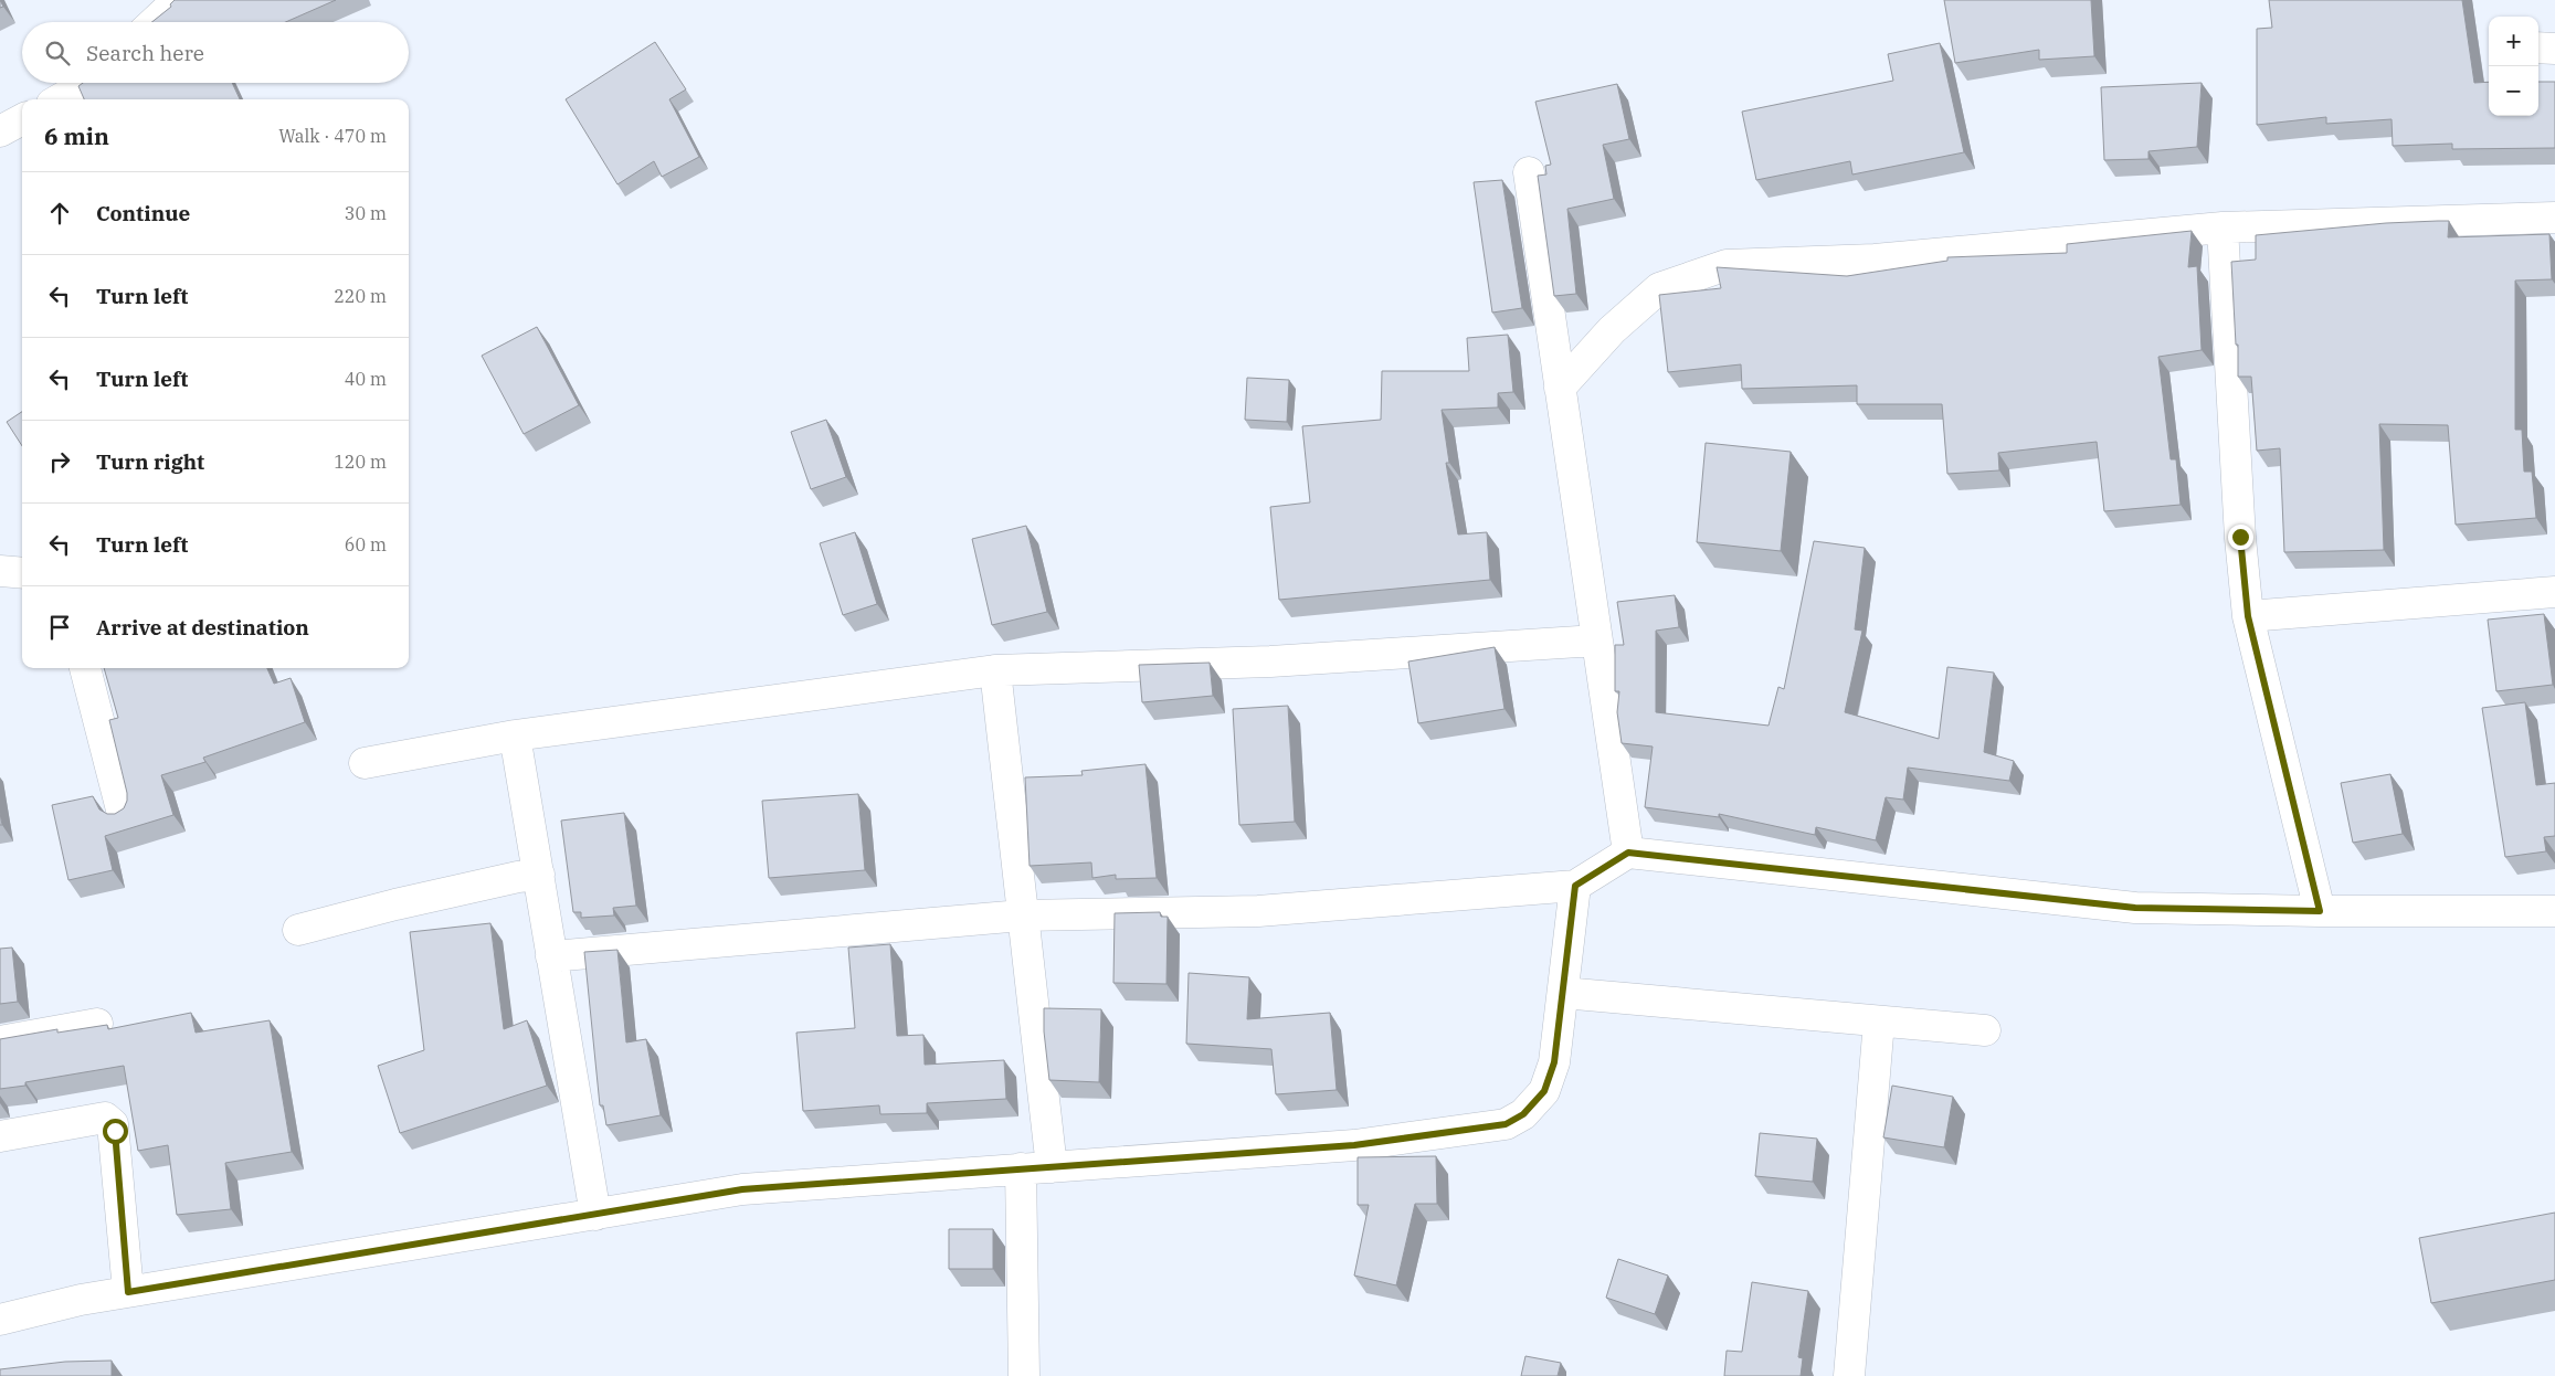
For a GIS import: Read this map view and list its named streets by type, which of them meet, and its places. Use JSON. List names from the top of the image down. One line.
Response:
{"page":{"map_buttons":["+","−"],"search":"Search here","heading":["6 min","Walk · 470 m"],"list":[["Continue","30 m"],["Turn left","220 m"],["Turn left","40 m"],["Turn right","120 m"],["Turn left","60 m"],"Arrive at destination"]}}
